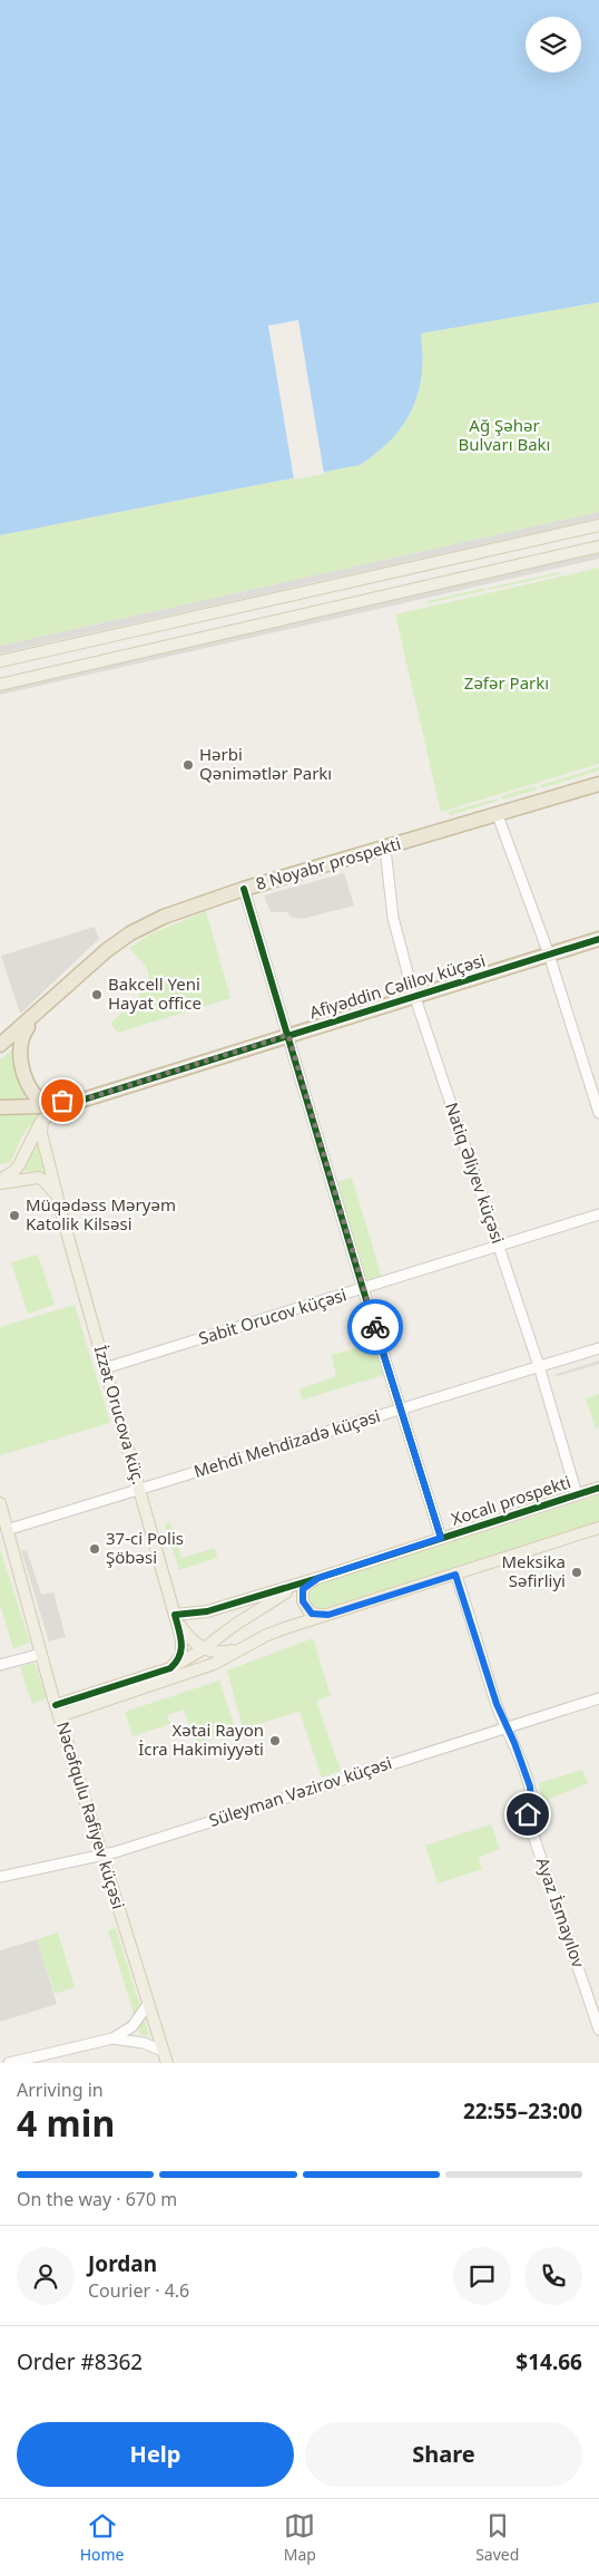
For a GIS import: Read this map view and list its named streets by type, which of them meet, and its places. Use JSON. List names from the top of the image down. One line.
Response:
{"streets":{"highway":["8 Noyabr prospekti","Afiyəddin Cəlilov küçəsi"],"main road":["İzzət Orucova küç.","Xocalı prospekti","Nəcəfqulu Rəfiyev küçəsi"],"street":["Natiq Əliyev küçəsi","Sabit Orucov küçəsi","Mehdi Mehdizadə küçəsi","Süleyman Vəzirov küçəsi","Ayaz İsmayılov"]},"crossings":[["8 Noyabr prospekti","Natiq Əliyev küçəsi"],["Afiyəddin Cəlilov küçəsi","Natiq Əliyev küçəsi"],["Natiq Əliyev küçəsi","Sabit Orucov küçəsi"],["Natiq Əliyev küçəsi","Mehdi Mehdizadə küçəsi"],["Natiq Əliyev küçəsi","Xocalı prospekti"],["Sabit Orucov küçəsi","İzzət Orucova küç."],["İzzət Orucova küç.","Mehdi Mehdizadə küçəsi"],["İzzət Orucova küç.","Xocalı prospekti"],["Mehdi Mehdizadə küçəsi","Nəcəfqulu Rəfiyev küçəsi"],["Xocalı prospekti","Nəcəfqulu Rəfiyev küçəsi"],["Süleyman Vəzirov küçəsi","Nəcəfqulu Rəfiyev küçəsi"],["Süleyman Vəzirov küçəsi","Ayaz İsmayılov"]],"parks":["Ağ Şəhər Bulvarı Bakı","Zəfər Parkı"],"places":["Hərbi Qənimətlər Parkı","Bakcell Yeni Hayat office","Müqədəss Məryəm Katolik Kilsəsi","37-ci Polis Şöbəsi","Meksika Səfirliyi","Xətai Rayon İcra Hakimiyyəti"],"page":{"heading":["4 min","Arriving in","22:55–23:00"],"panel":["Jordan","Courier · 4.6","Order #8362","$14.66"],"bar":"On the way · 670 m","buttons":["Help","Share"],"tabs":["Home","Map","Saved"]}}
